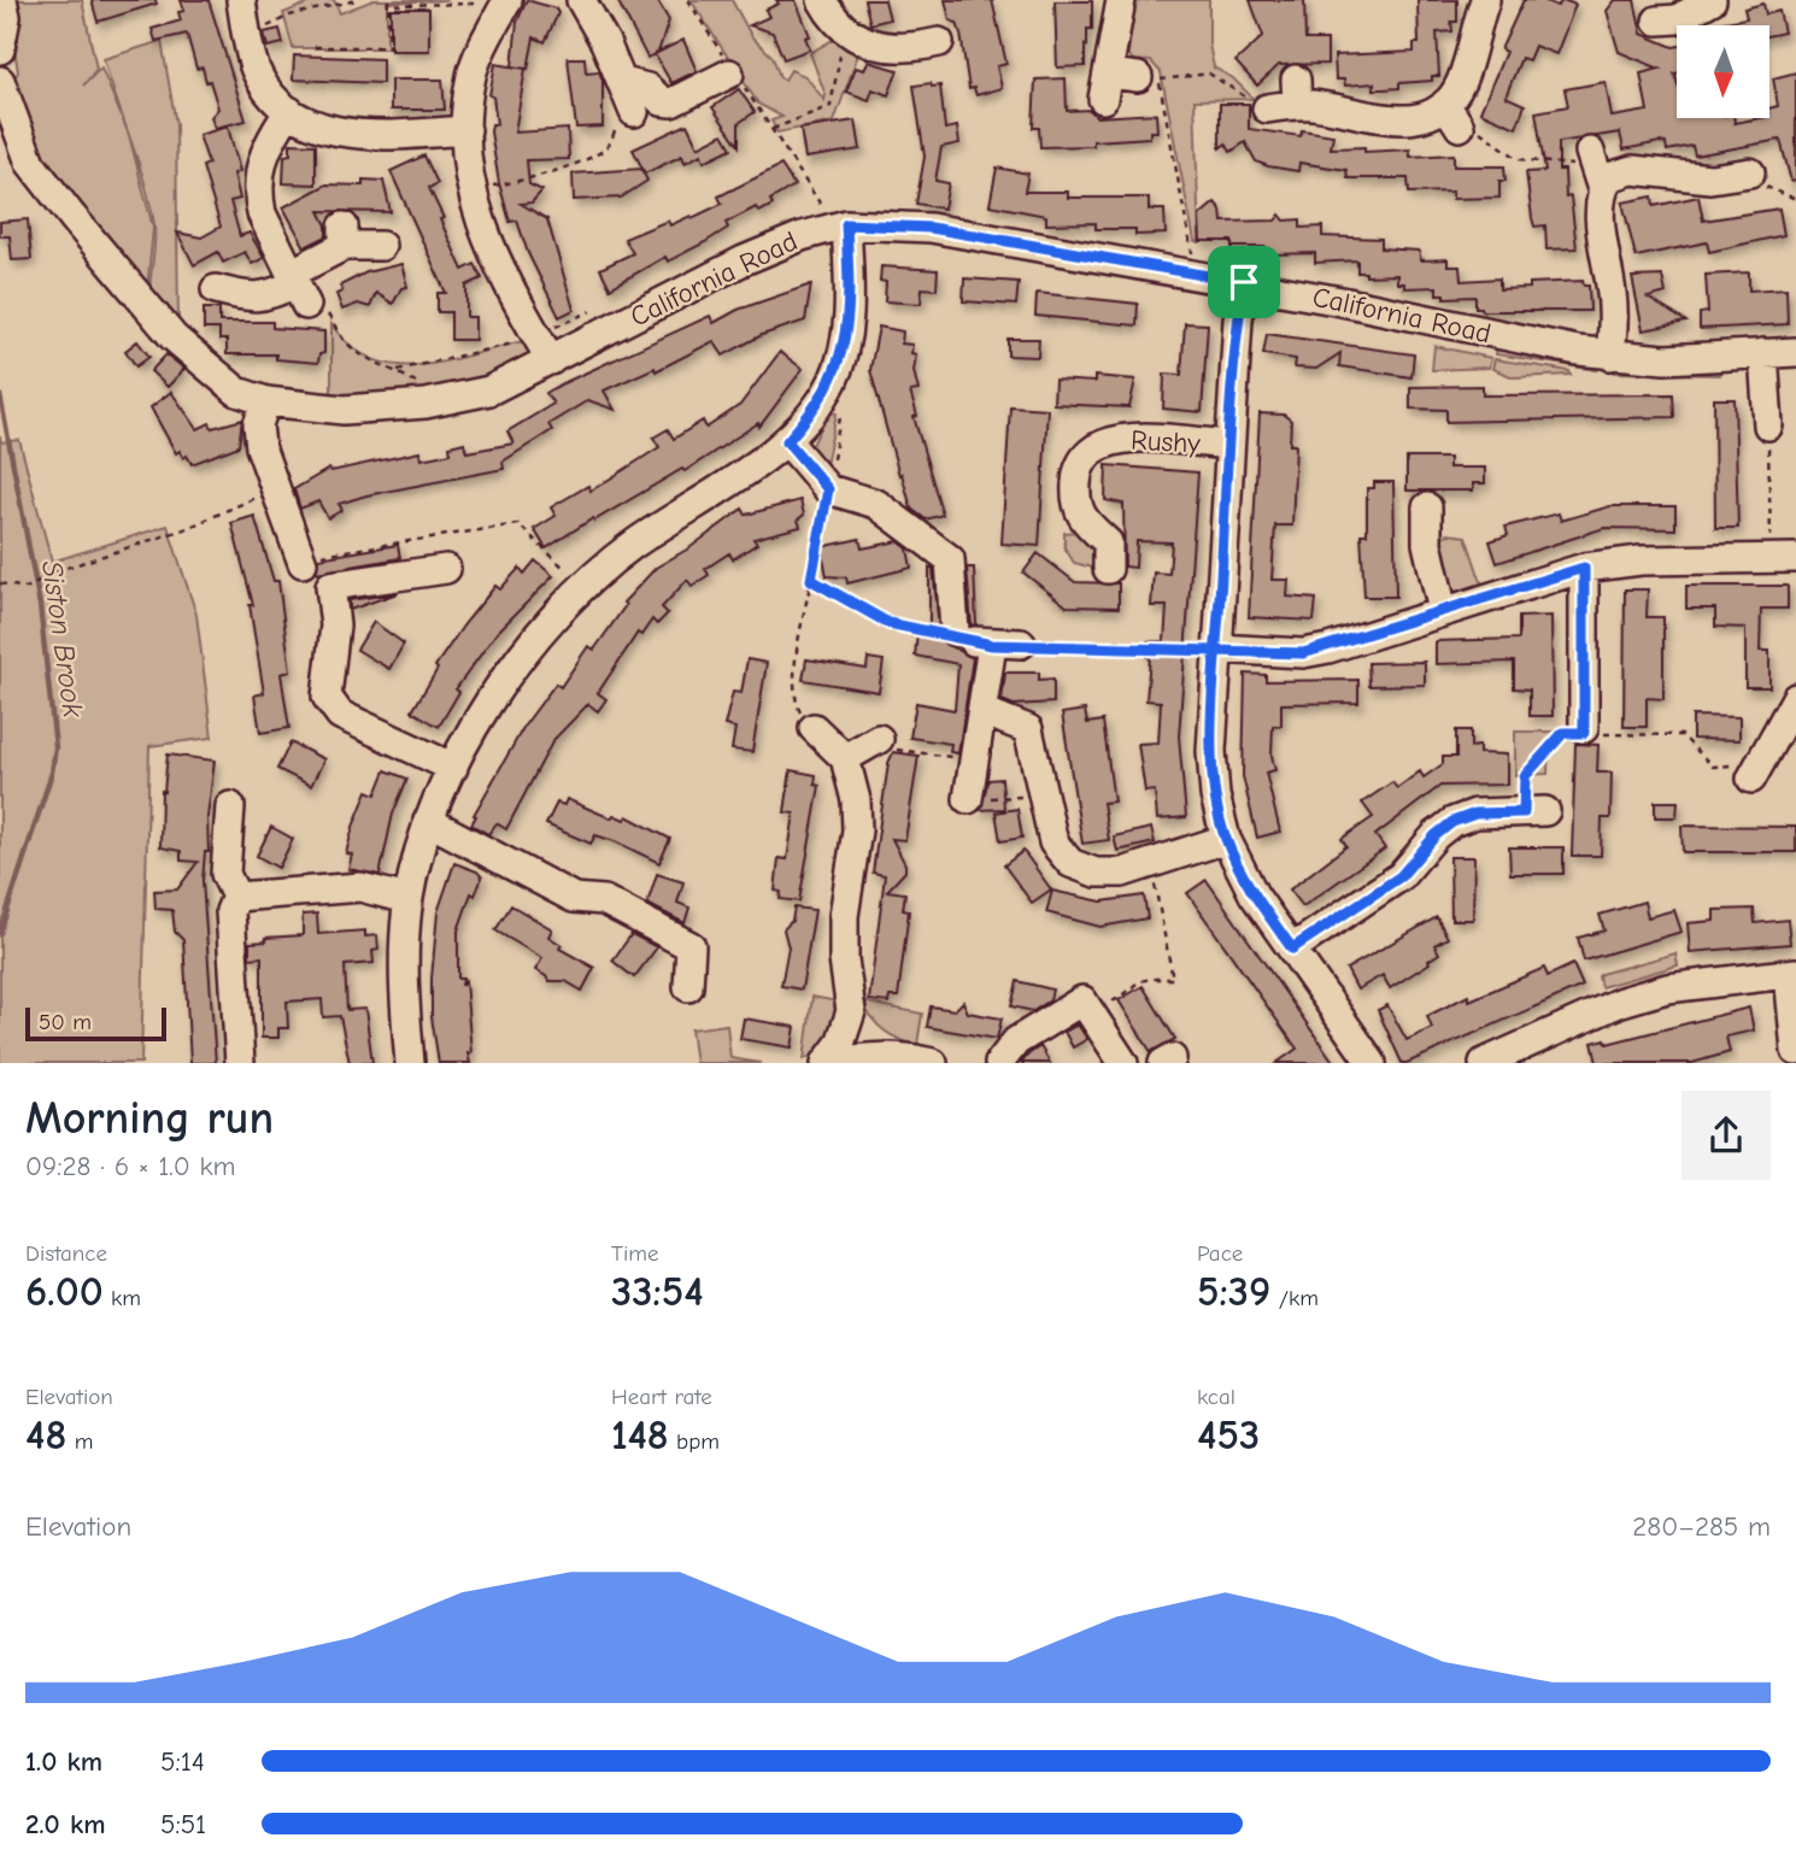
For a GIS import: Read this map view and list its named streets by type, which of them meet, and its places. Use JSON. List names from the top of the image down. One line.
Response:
{"streets":{"street":["California Road","Rushy"]},"water":["Siston Brook"],"scale_bar":"50 m","north":"bottom","page":{"scale":"50 m","heading":["Morning run","09:28 · 6 × 1.0 km"],"stats":[["Distance","6.00 km"],["Time","33:54"],["Pace","5:39 /km"],["Elevation","48 m"],["Heart rate","148 bpm"],["kcal","453"]],"chart":["Elevation","280–285 m"],"list":[{"name":"1.0 km","note":"5:14"},{"name":"2.0 km","note":"5:51"}]}}
